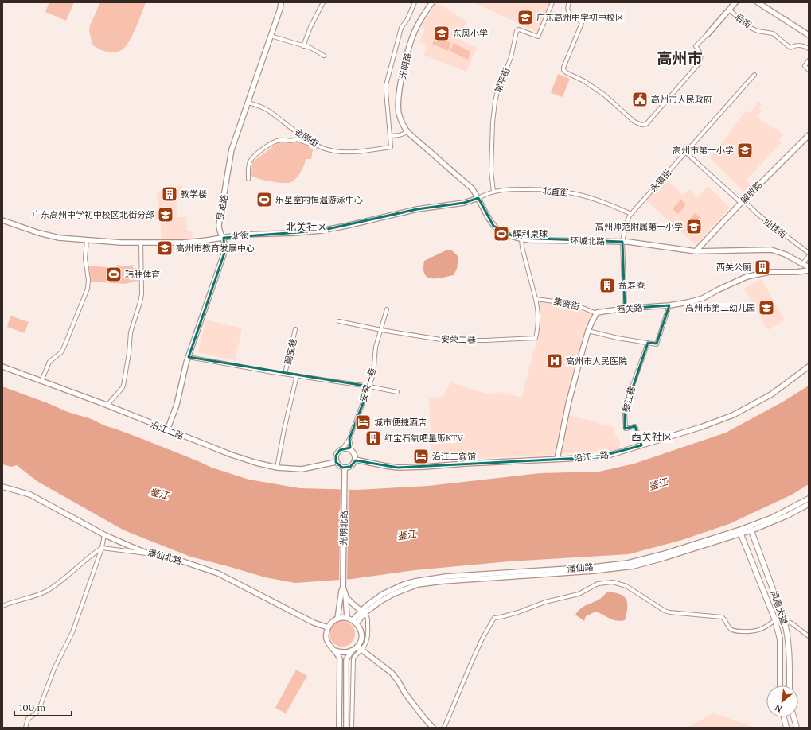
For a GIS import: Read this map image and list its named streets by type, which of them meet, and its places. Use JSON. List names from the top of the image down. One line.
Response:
{"streets":{"main road":["凤凰大道"],"street":["后街","光明路","常平街","金刚街","永镇街","北直街","解放路","艮龙路","仙桂街","北街","环城北路","集贤街","西关路","安荣二巷","赐宝巷","安荣一巷","黎江巷","沿江二路","沿江一路","光明北路","潘仙北路","潘仙路"]},"crossings":[["光明路","环城北路"],["常平街","北直街"],["金刚街","艮龙路"],["永镇街","北直街"],["永镇街","仙桂街"],["永镇街","环城北路"],["永镇街","西关路"],["北直街","北街"],["北直街","环城北路"],["解放路","仙桂街"],["解放路","环城北路"],["艮龙路","北街"],["艮龙路","沿江二路"],["北街","环城北路"],["集贤街","西关路"],["集贤街","安荣二巷"],["安荣二巷","安荣一巷"],["安荣一巷","沿江二路"],["安荣一巷","沿江一路"],["安荣一巷","光明北路"],["黎江巷","沿江一路"],["沿江二路","沿江一路"],["沿江二路","光明北路"],["沿江一路","光明北路"],["光明北路","潘仙北路"],["光明北路","潘仙路"],["潘仙北路","潘仙路"],["潘仙路","凤凰大道"]],"districts":["高州市","北关社区","西关社区"],"water":["鉴江"],"places":{"school or university":["广东高州中学初中校区","东风小学","高州市第一小学","广东高州中学初中校区北街分部","高州师范附属第一小学","高州市教育发展中心","高州市第二幼儿园"],"public building":["高州市人民政府"],"building":["教学楼","西关公厕","益寿庵","红宝石氧吧量贩KTV"],"sports":["乐星室内恒温游泳中心","辉利桌球","玮胜体育"],"hospital":["高州市人民医院"],"hotel":["城市便捷酒店","沿江三宾馆"]},"scale_bar":"100 m","north":"bottom left"}
